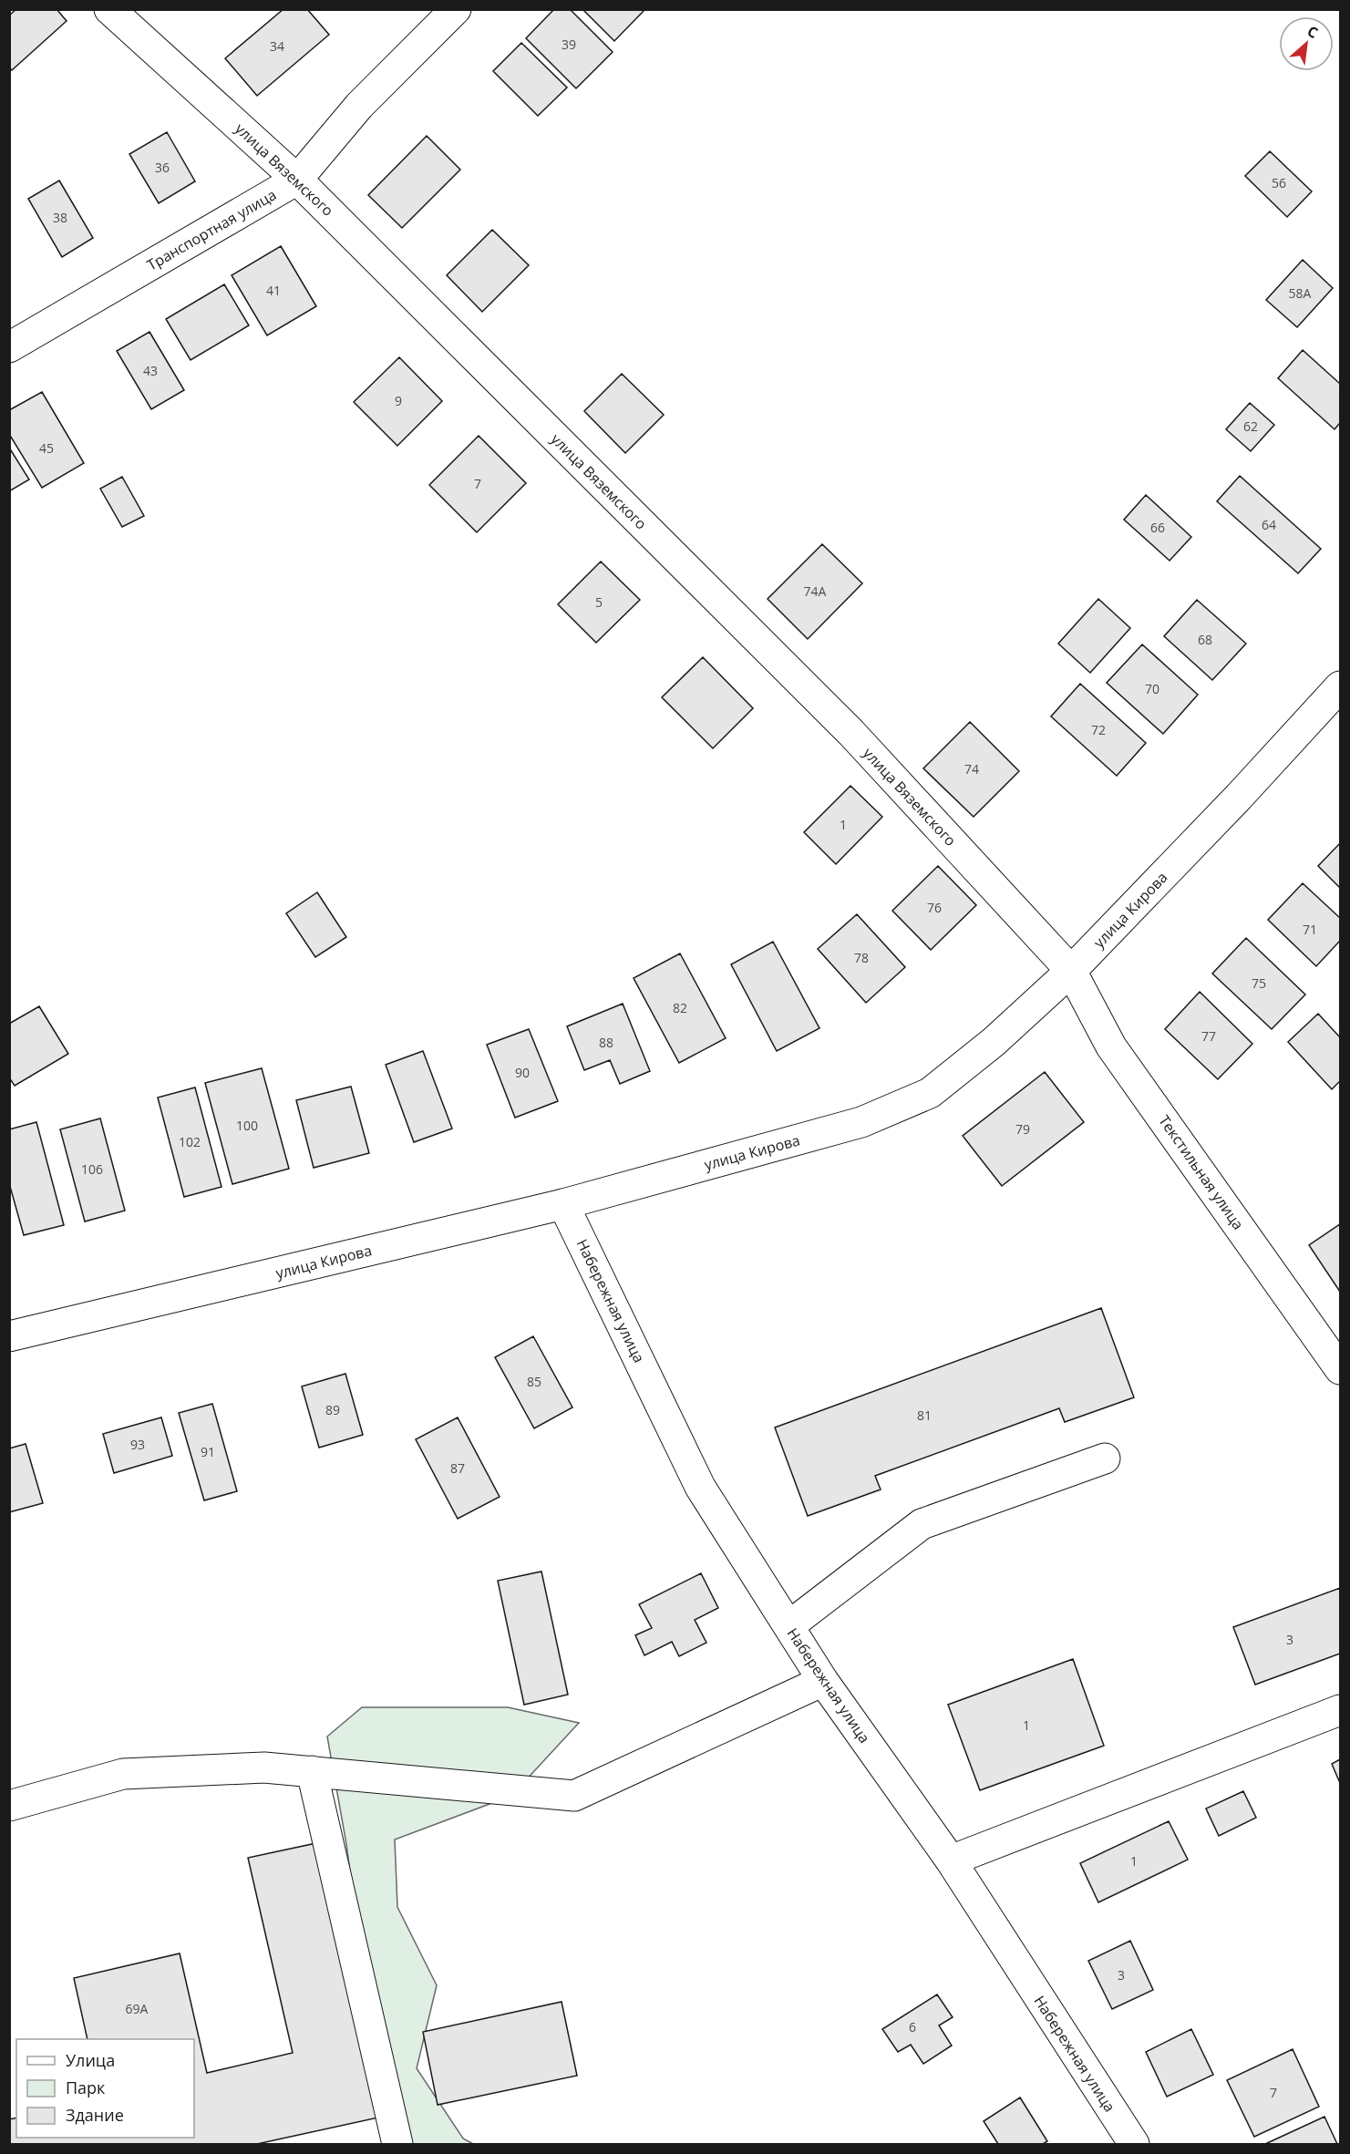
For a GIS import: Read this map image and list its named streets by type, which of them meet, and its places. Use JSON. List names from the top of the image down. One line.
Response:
{"streets":{"street":["улица Вяземского","Транспортная улица","улица Кирова","Текстильная улица","Набережная улица"]},"crossings":[["улица Вяземского","Транспортная улица"],["улица Вяземского","улица Кирова"],["улица Вяземского","Текстильная улица"],["улица Кирова","Текстильная улица"],["улица Кирова","Набережная улица"]],"house_numbers":["39","34","36","56","38","41","58А","43","9","62","45","7","64","66","74А","5","68","70","72","74","1","76","71","78","75","82","77","88","90","100","79","102","106","85","89","81","93","91","87","3","1","1","3","69А","6","7"],"legend":["Улица","Парк","Здание"],"north":"top right"}
